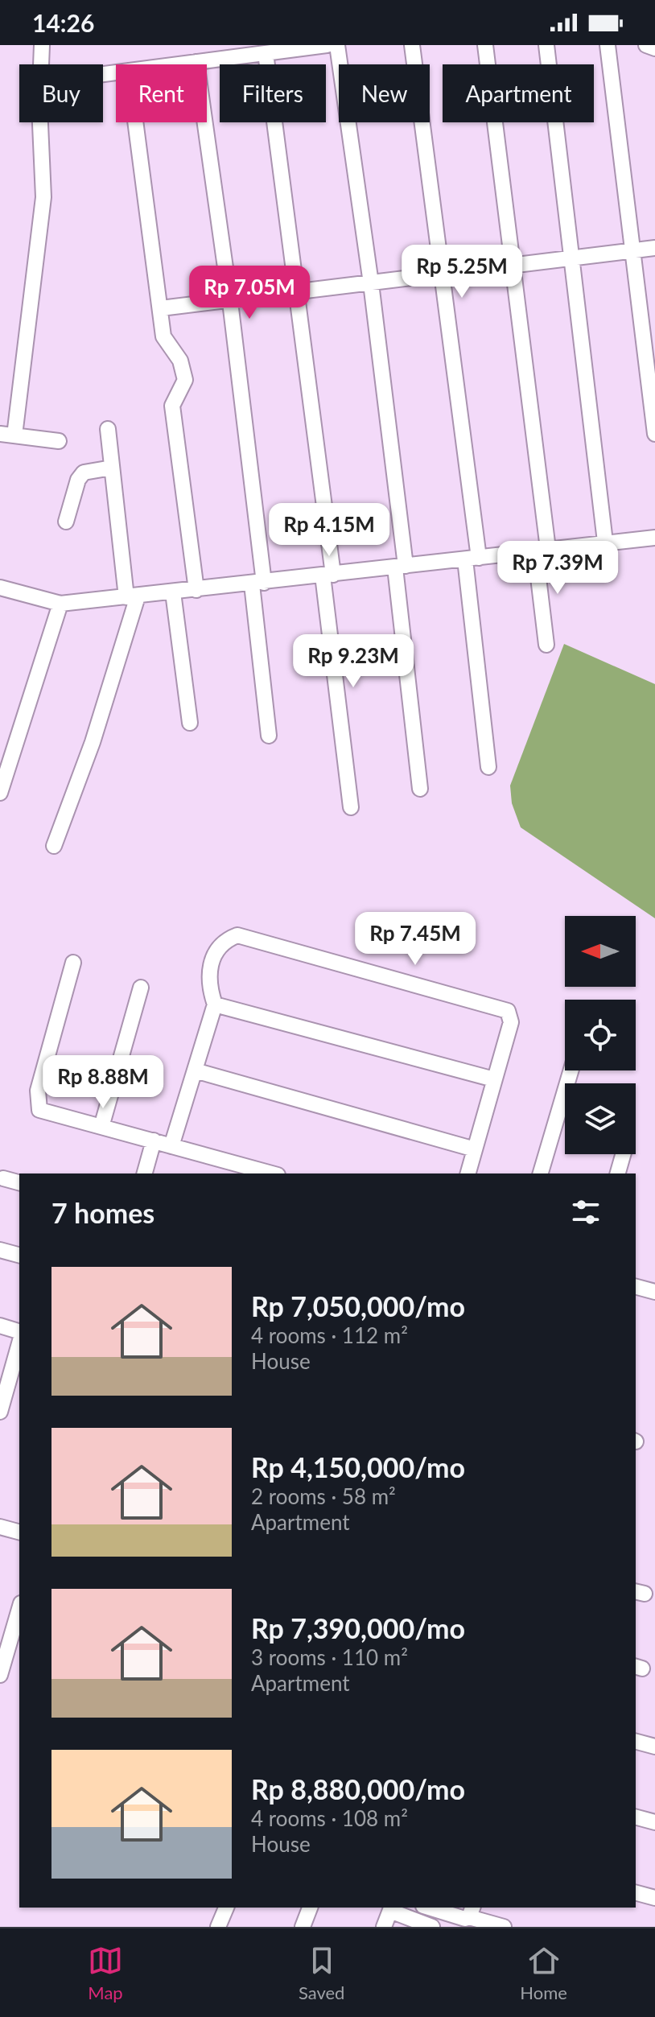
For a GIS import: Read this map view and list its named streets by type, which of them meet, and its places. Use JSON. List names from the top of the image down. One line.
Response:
{"north":"left","page":{"status":"14:26","chip":["Buy","Rent","Filters","New","Apartment"],"price":["Rp 5.25M","Rp 7.05M","Rp 4.15M","Rp 7.39M","Rp 9.23M","Rp 7.45M","Rp 8.88M"],"heading":"7 homes","list":[{"name":"Rp 7,050,000/mo","note":"4 rooms · 112 m² · House"},{"name":"Rp 4,150,000/mo","note":"2 rooms · 58 m² · Apartment"},{"name":"Rp 7,390,000/mo","note":"3 rooms · 110 m² · Apartment"},{"name":"Rp 8,880,000/mo","note":"4 rooms · 108 m² · House"}],"tabs":["Map","Saved","Home"]}}
